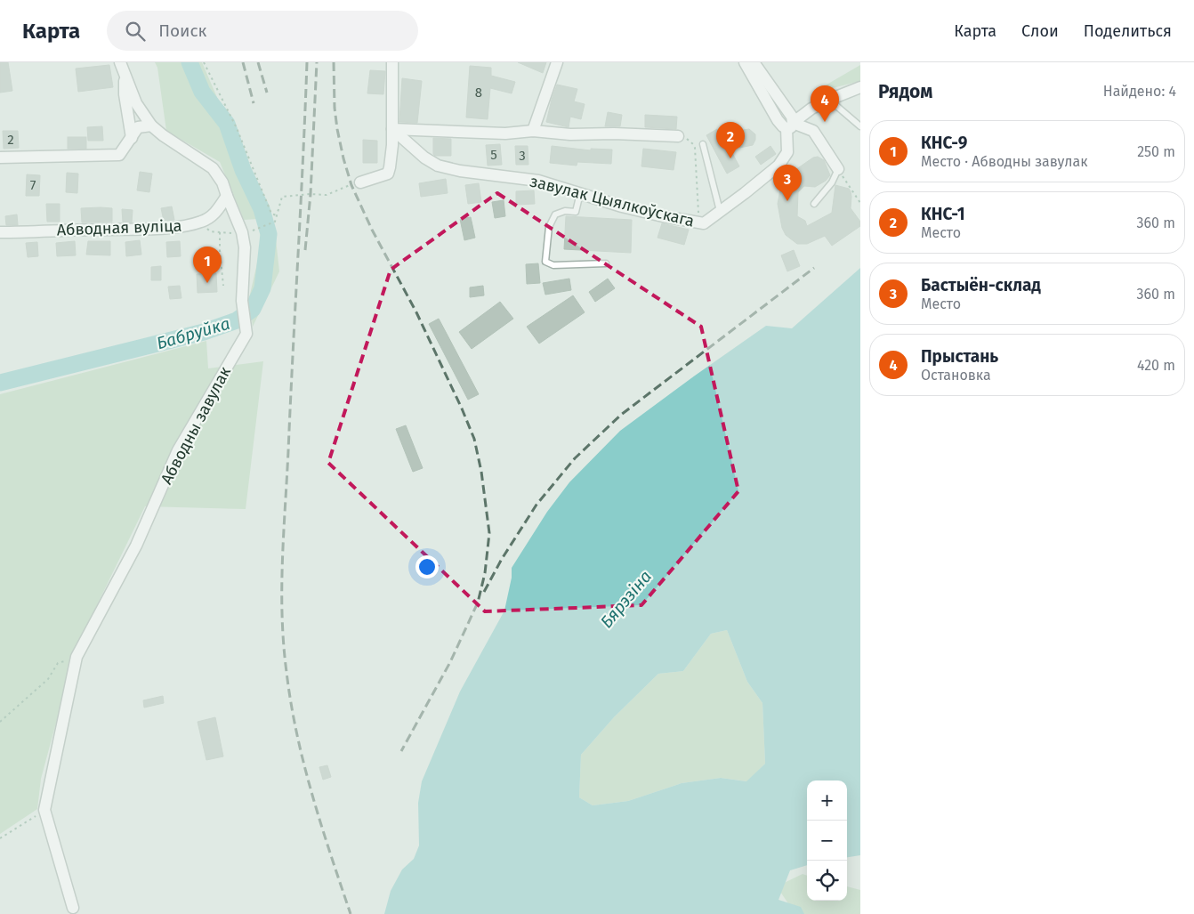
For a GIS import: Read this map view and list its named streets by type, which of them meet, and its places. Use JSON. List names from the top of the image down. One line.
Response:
{"streets":{"street":["завулак Цыялкоўскага","Абводная вуліца","Абводны завулак"]},"crossings":[["Абводная вуліца","Абводны завулак"]],"water":["Бабруйка","Бярэзіна"],"house_numbers":["8","2","5","3","7"],"page":{"header":"Карта","search":"Поиск","nav":["Карта","Слои","Поделиться"],"heading":["Рядом","Найдено: 4"],"pins":["4","2","3","1"],"list":[{"mark":"1","name":"КНС-9","note":"Место · Абводны завулак","value":"250 m"},{"mark":"2","name":"КНС-1","note":"Место","value":"360 m"},{"mark":"3","name":"Бастыён-склад","note":"Место","value":"360 m"},{"mark":"4","name":"Прыстань","note":"Остановка","value":"420 m"}],"map_buttons":["+","−"]}}
